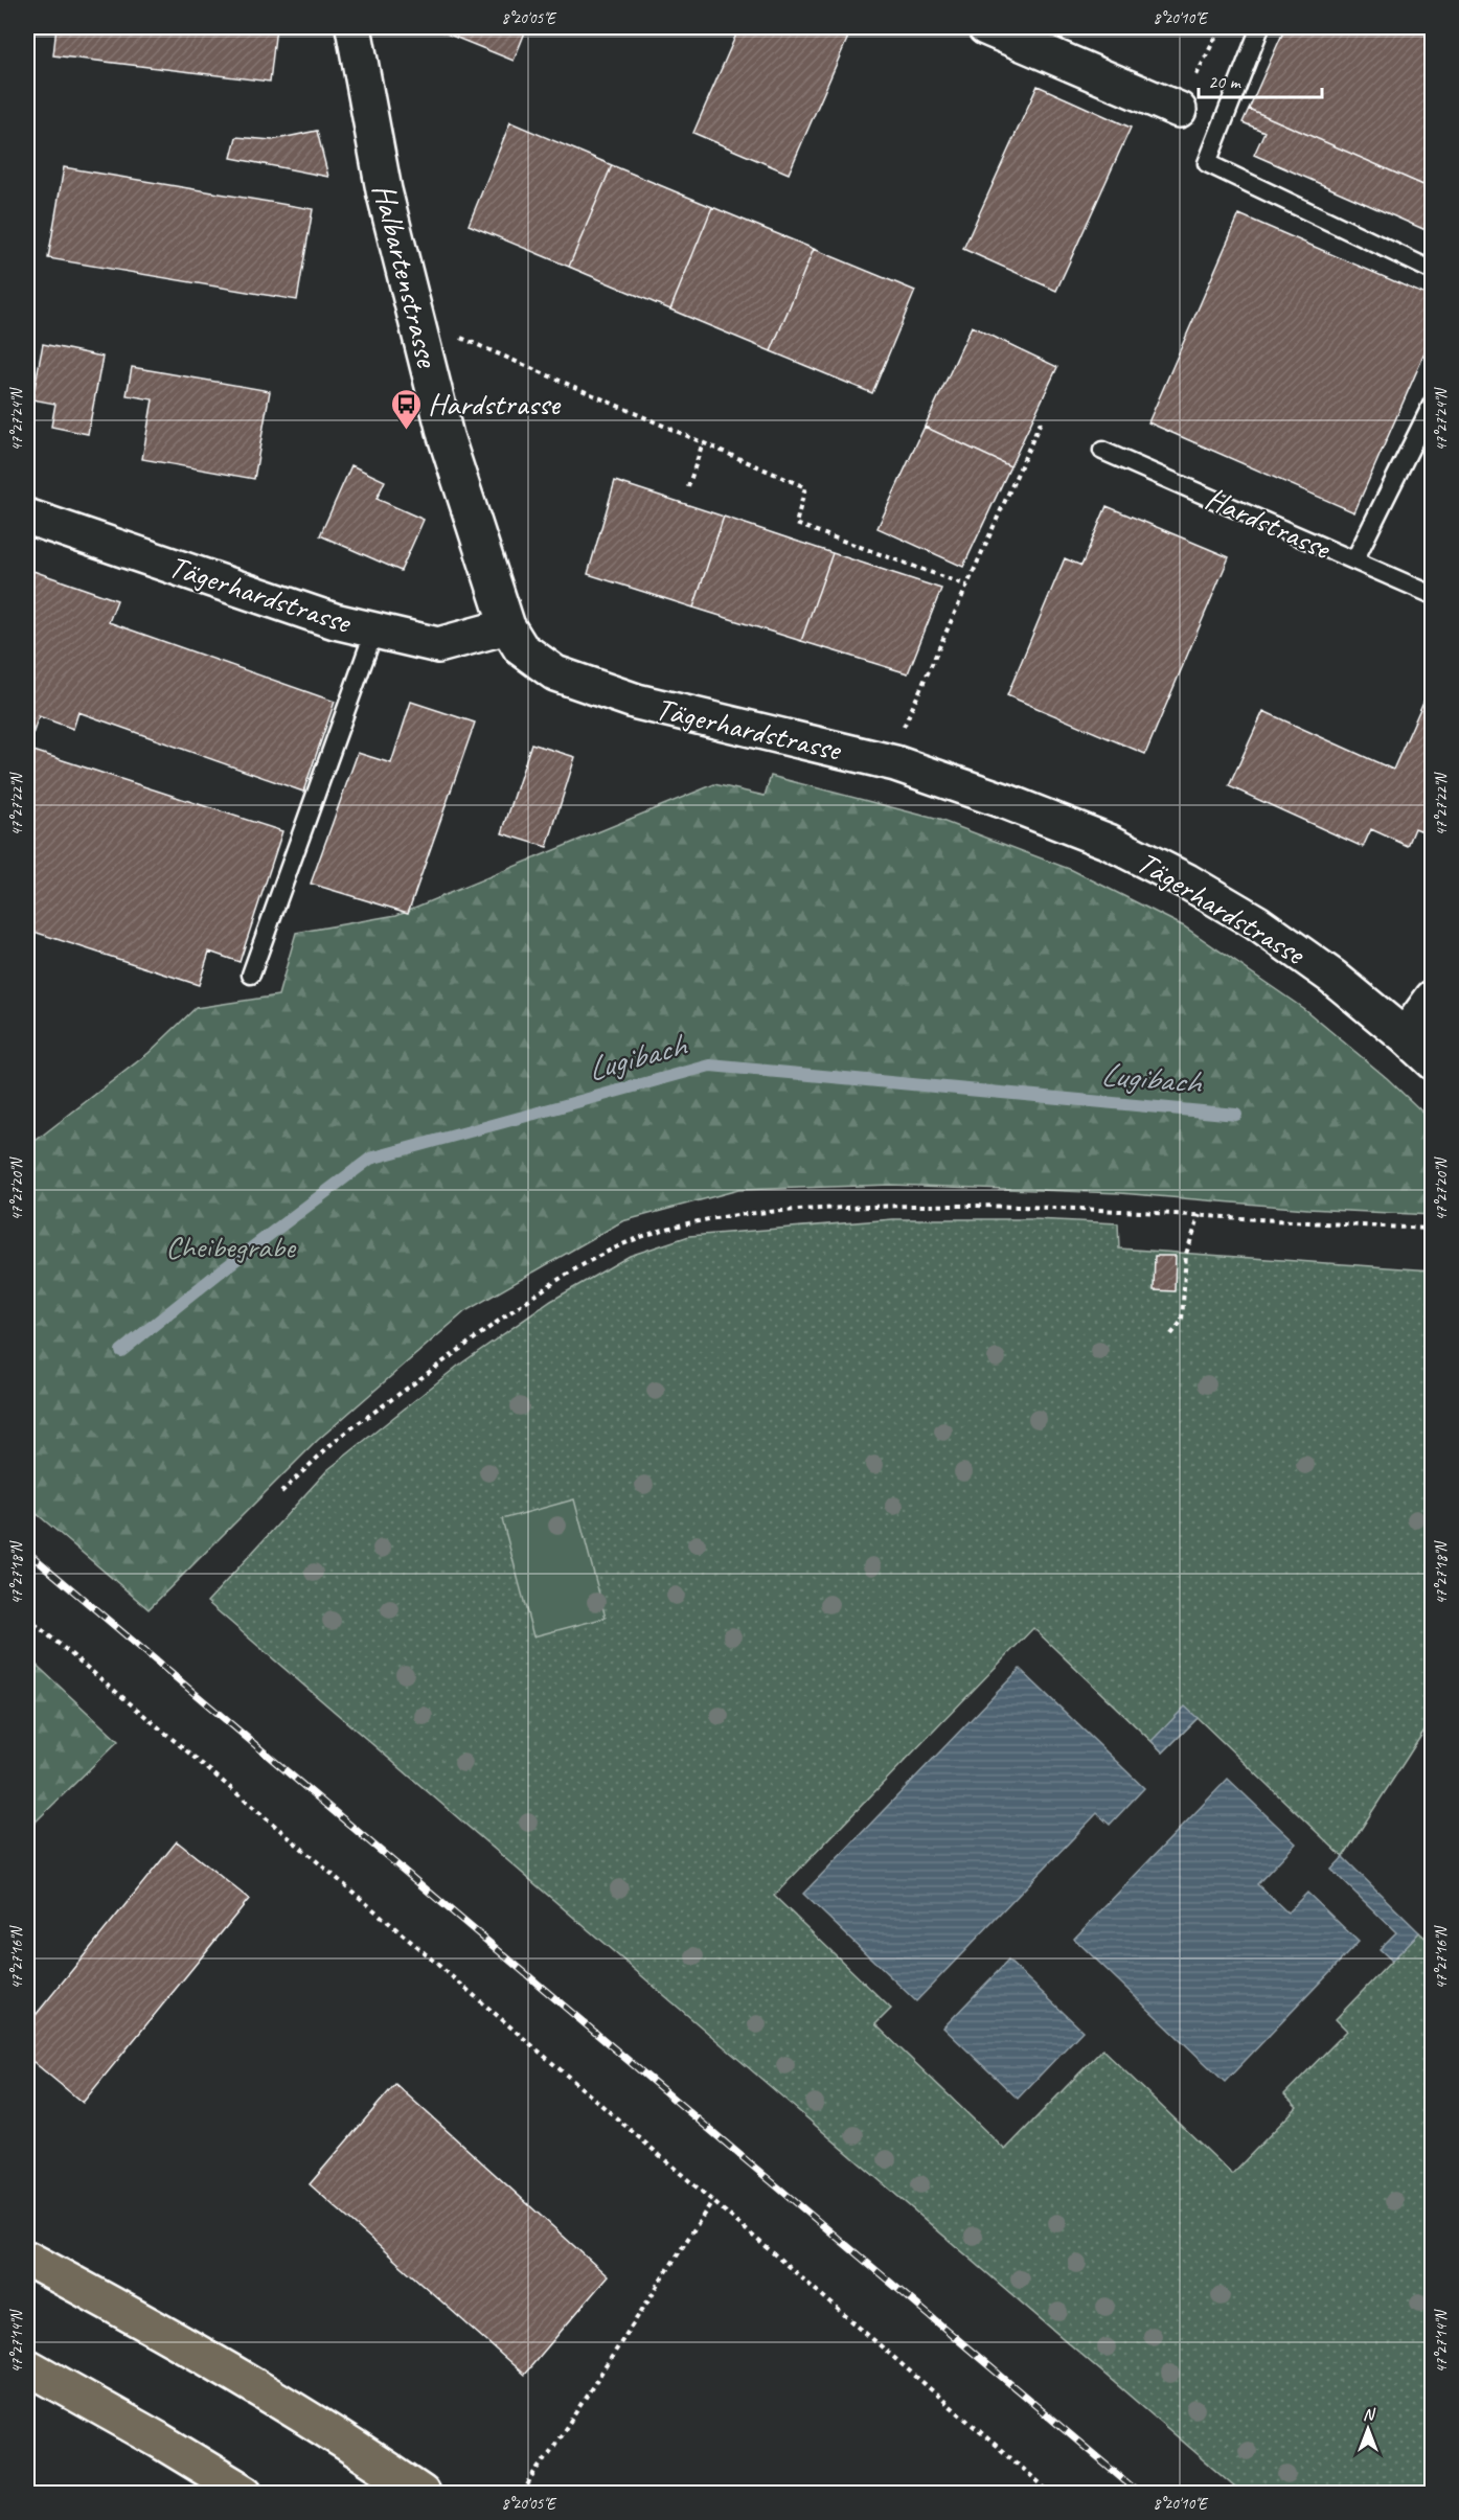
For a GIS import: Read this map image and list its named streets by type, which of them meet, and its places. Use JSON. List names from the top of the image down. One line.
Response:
{"streets":{"street":["Halbartenstrasse","Tägerhardstrasse"],"lane":["Hardstrasse"]},"crossings":[["Halbartenstrasse","Tägerhardstrasse"]],"water":["Lugibach"],"parks":["Cheibegrabe"],"places":{"bus stop":["Hardstrasse"]},"scale_bar":"20 m","north":"top","coordinates":["8°20'05\"E","8°20'10\"E","47°27'24\"N","47°27'22\"N","47°27'20\"N","47°27'18\"N","47°27'16\"N","47°27'14\"N"]}
